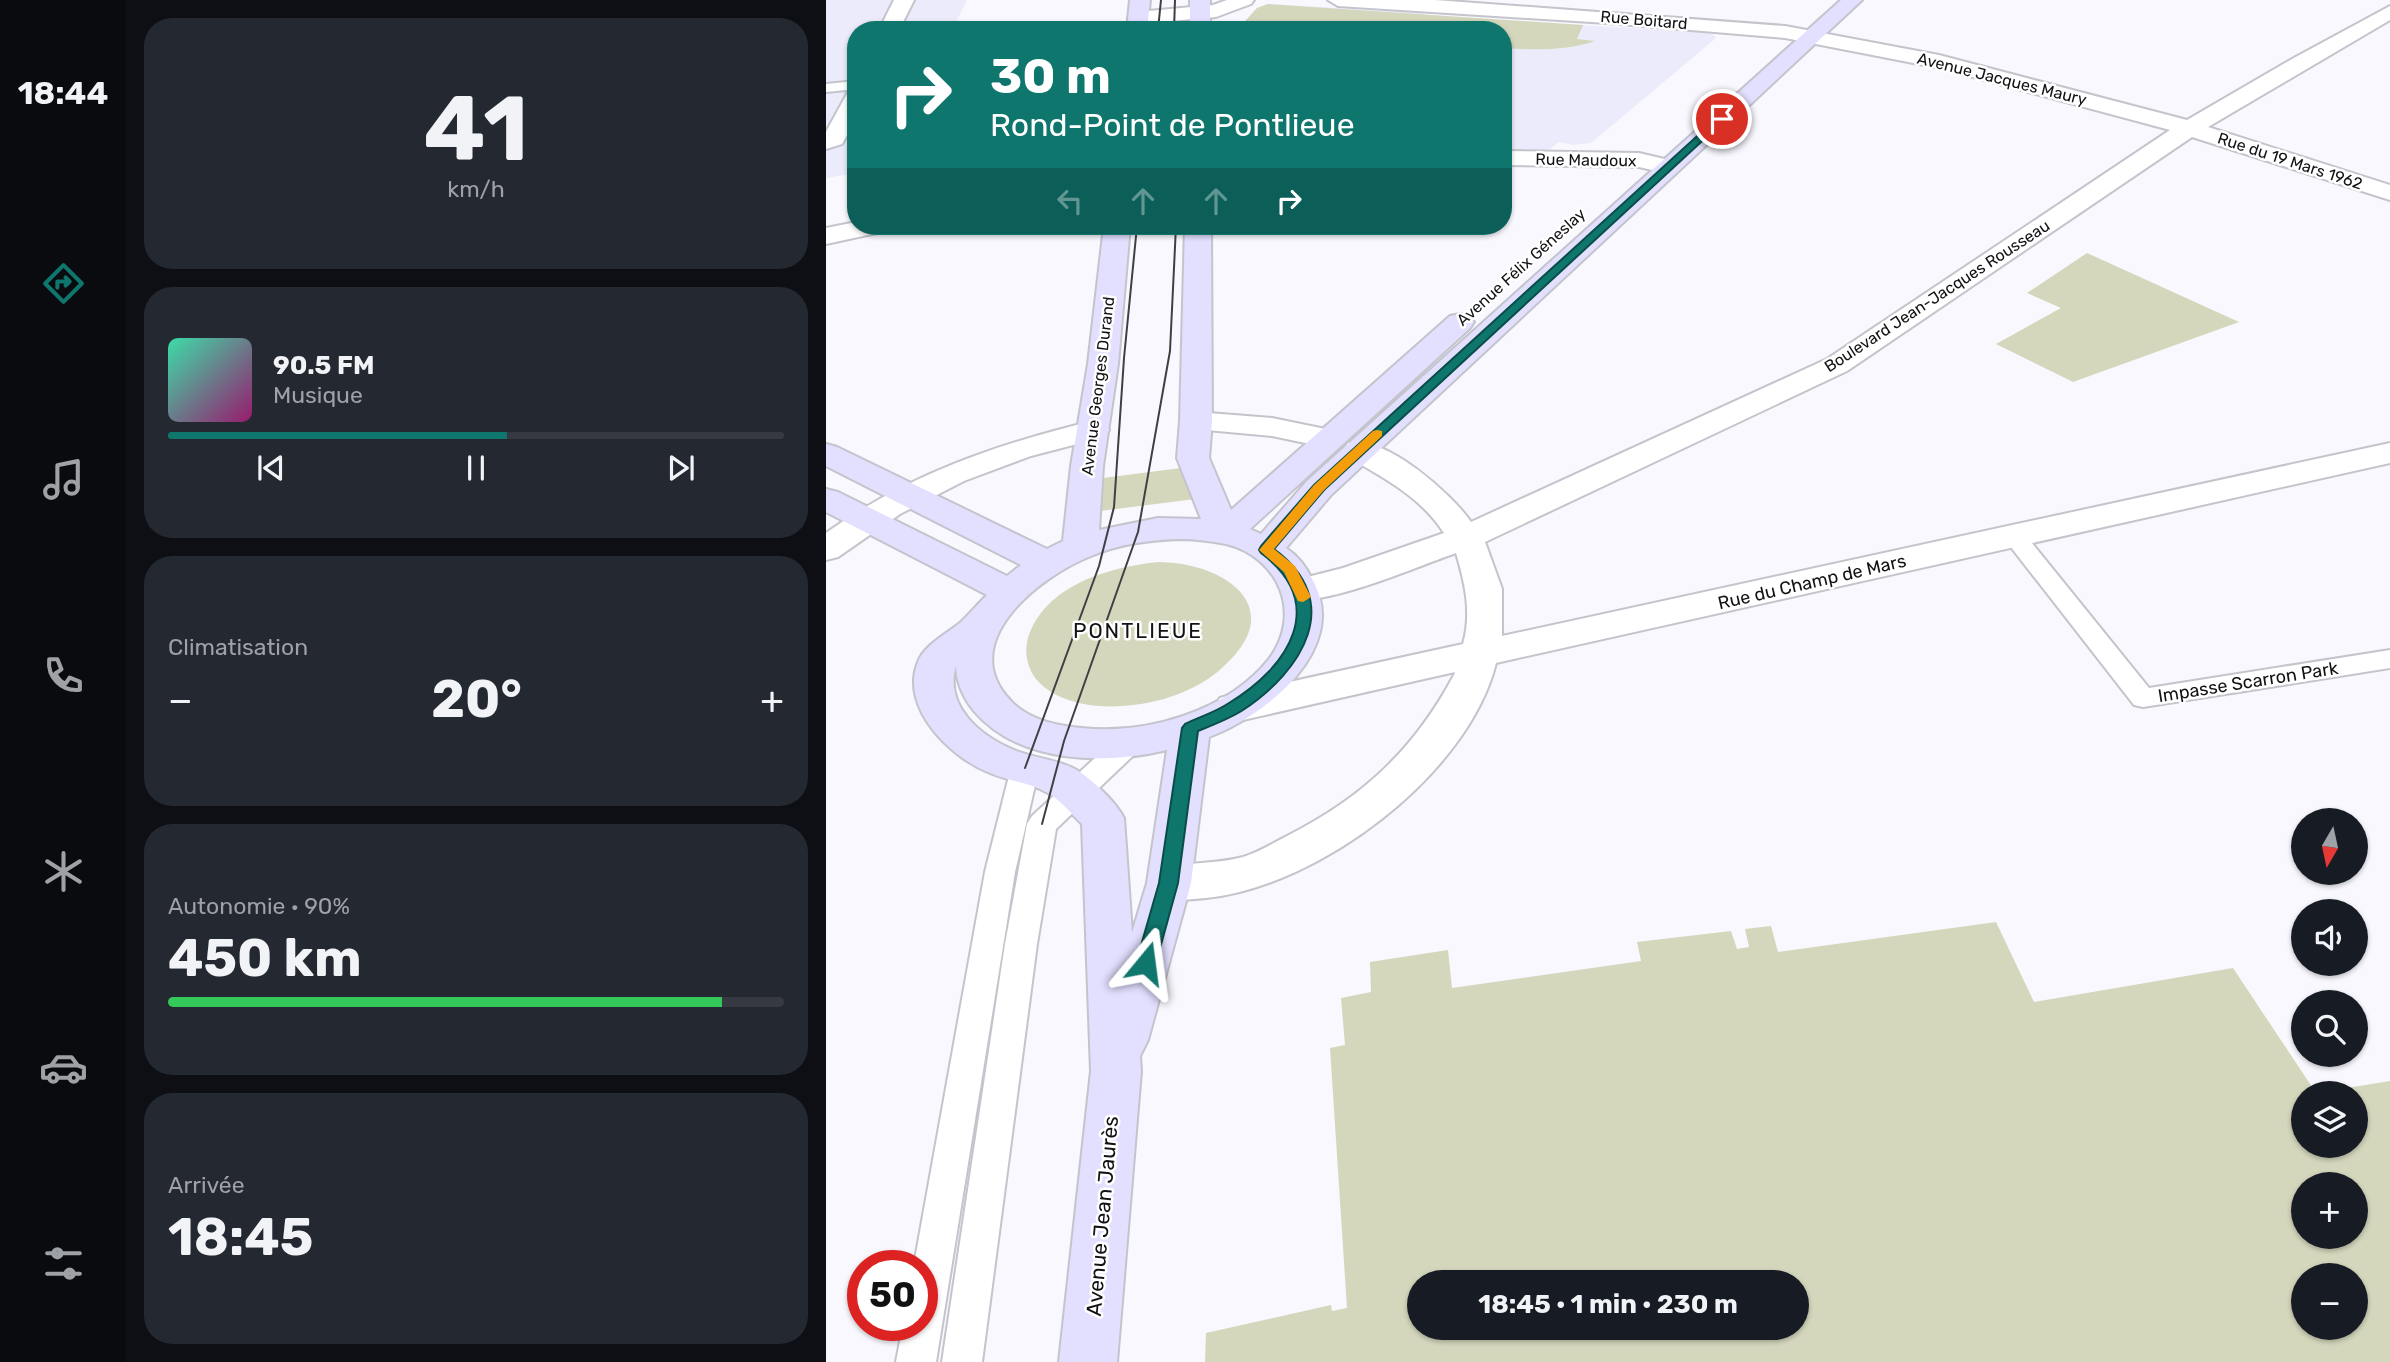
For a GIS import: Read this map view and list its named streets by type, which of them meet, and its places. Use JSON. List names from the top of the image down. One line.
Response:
{"streets":{"main road":["Avenue Félix Géneslay","Avenue Georges Durand","Avenue Jean Jaurès"],"street":["Rue Boitard","Avenue Jacques Maury","Rue Maudoux","Rue du 19 Mars 1962","Boulevard Jean-Jacques Rousseau","Rue du Champ de Mars"],"lane":["Impasse Scarron Park"]},"crossings":[["Rue Boitard","Avenue Jacques Maury"],["Rue Boitard","Avenue Félix Géneslay"],["Avenue Jacques Maury","Rue du 19 Mars 1962"],["Avenue Jacques Maury","Avenue Félix Géneslay"],["Avenue Jacques Maury","Boulevard Jean-Jacques Rousseau"],["Rue Maudoux","Avenue Félix Géneslay"],["Rue du 19 Mars 1962","Boulevard Jean-Jacques Rousseau"],["Avenue Félix Géneslay","Avenue Jean Jaurès"],["Avenue Georges Durand","Avenue Jean Jaurès"],["Rue du Champ de Mars","Impasse Scarron Park"]],"districts":["PONTLIEUE"],"north":"bottom","page":{"tabs":"18:44","tile":[["41","km/h"],"Climatisation",["Autonomie · 90%","450 km"],["Arrivée","18:45"]],"turn":["30 m","Rond-Point de Pontlieue"],"song":["90.5 FM","Musique"],"heat":["−","20°","+"],"map_buttons":["+","−"],"limit":"50","trip":"18:45 · 1 min · 230 m"}}
